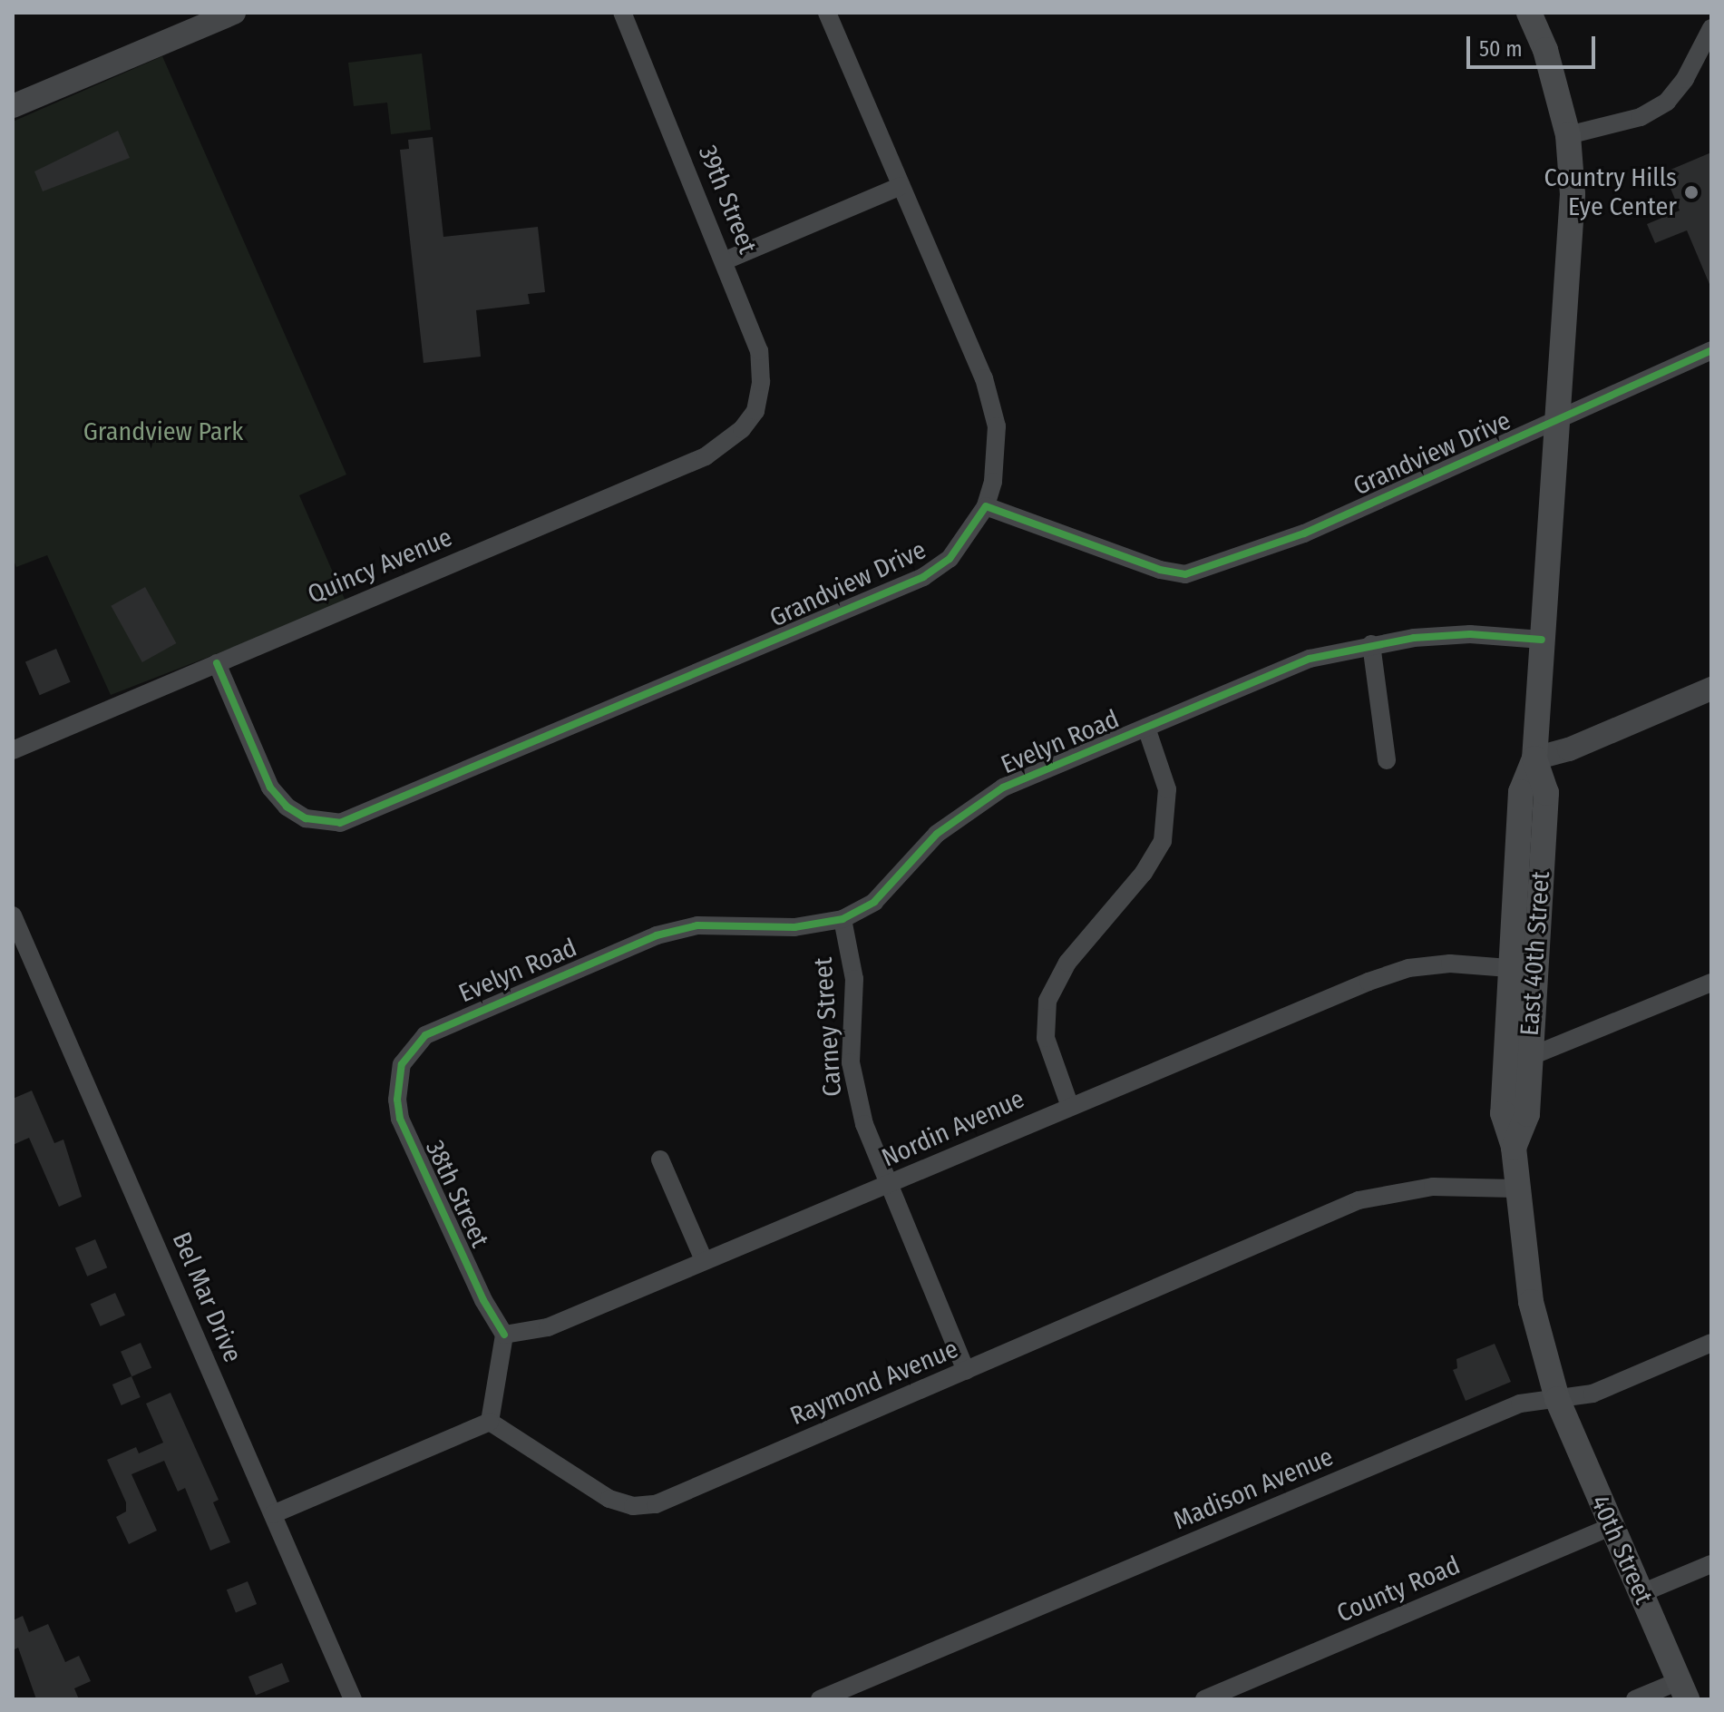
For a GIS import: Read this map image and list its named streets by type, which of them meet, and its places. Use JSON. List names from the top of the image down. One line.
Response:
{"streets":{"main road":["East 40th Street","40th Street"],"street":["39th Street","Grandview Drive","Quincy Avenue","Evelyn Road","Carney Street","Nordin Avenue","38th Street","Bel Mar Drive","Raymond Avenue","Madison Avenue","County Road"]},"crossings":[["39th Street","Quincy Avenue"],["Grandview Drive","Quincy Avenue"],["Grandview Drive","East 40th Street"],["Evelyn Road","East 40th Street"],["Evelyn Road","Carney Street"],["Evelyn Road","38th Street"],["East 40th Street","Nordin Avenue"],["East 40th Street","Raymond Avenue"],["East 40th Street","Madison Avenue"],["East 40th Street","40th Street"],["Carney Street","Nordin Avenue"],["Carney Street","Raymond Avenue"],["Nordin Avenue","38th Street"],["Madison Avenue","40th Street"],["40th Street","County Road"]],"parks":["Grandview Park"],"places":["Country Hills Eye Center"],"scale_bar":"50 m"}
